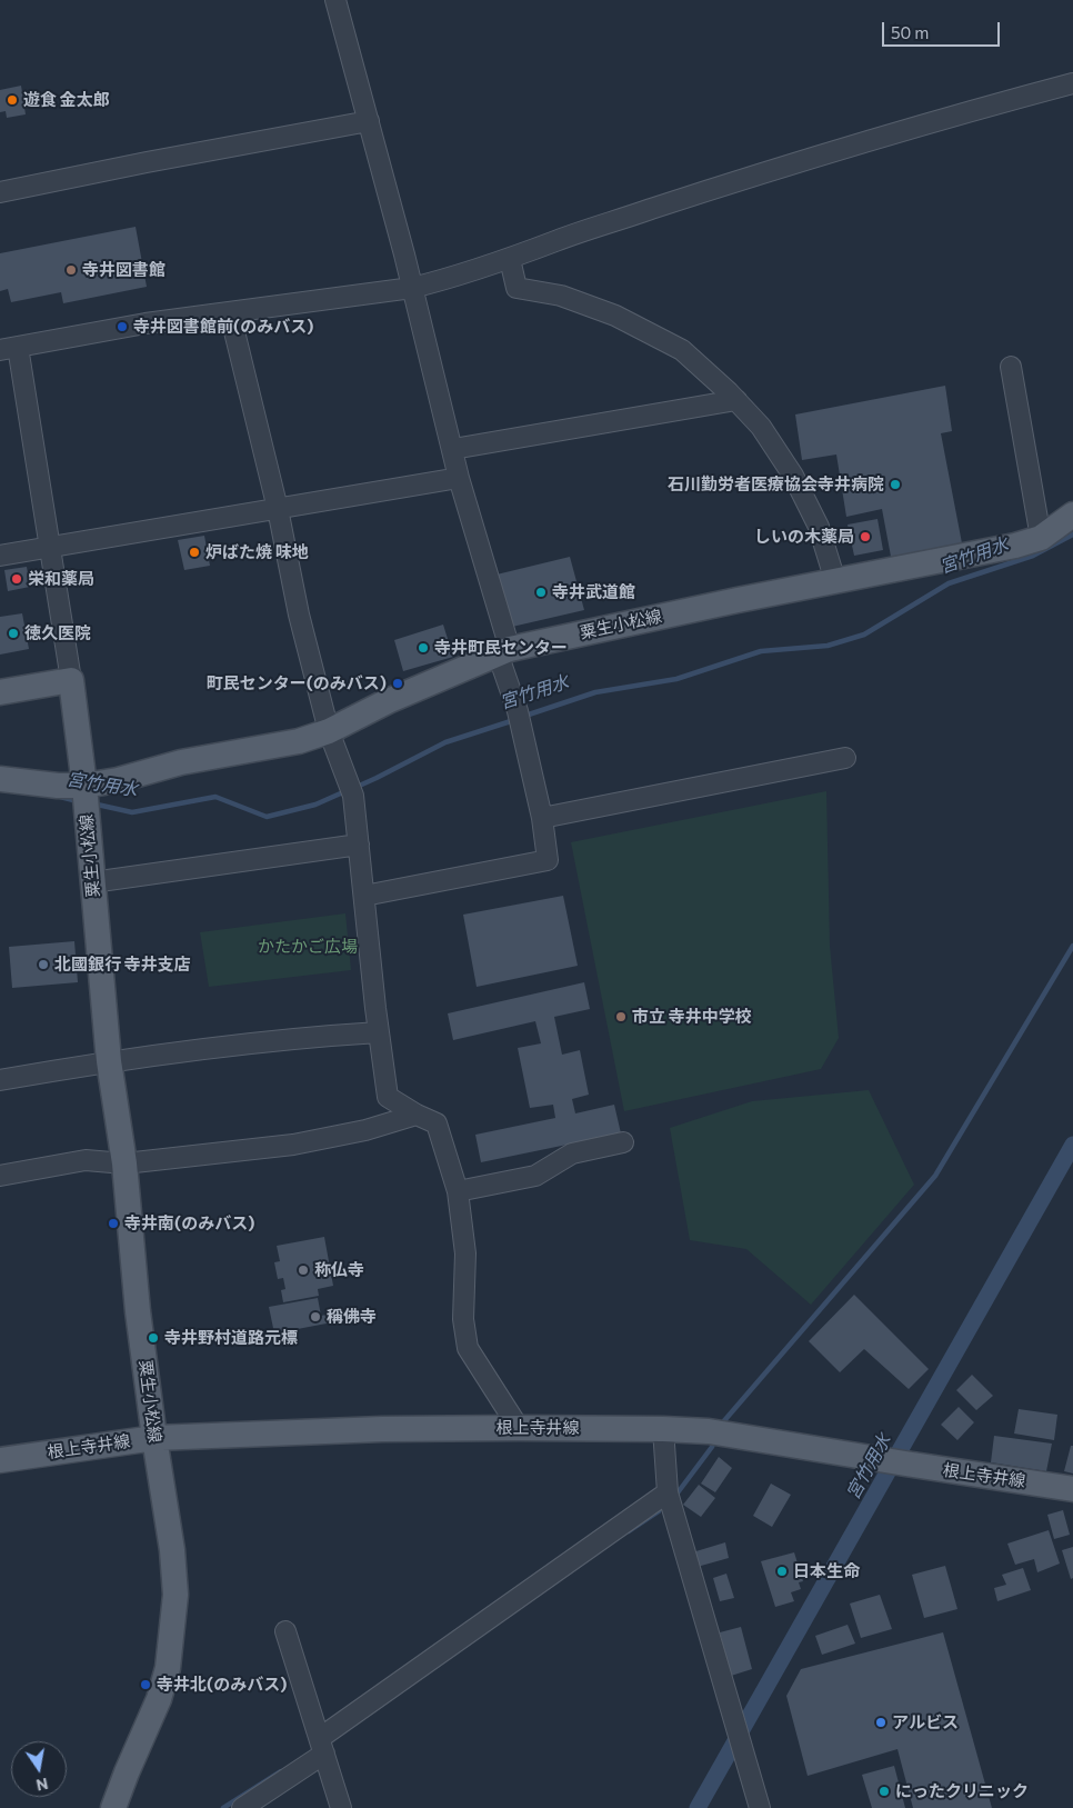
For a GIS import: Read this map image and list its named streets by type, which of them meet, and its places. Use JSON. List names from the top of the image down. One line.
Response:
{"streets":{"main road":["粟生小松線","根上寺井線"]},"crossings":[["粟生小松線","根上寺井線"]],"water":["宮竹用水"],"parks":["かたかご広場"],"places":["遊食 金太郎","寺井図書館","寺井図書館前(のみバス)","石川勤労者医療協会寺井病院","しいの木薬局","炉ばた焼 味地","栄和薬局","寺井武道館","徳久医院","寺井町民センター","町民センター(のみバス)","北國銀行 寺井支店","市立 寺井中学校","寺井南(のみバス)","称仏寺","稱佛寺","寺井野村道路元標","日本生命","寺井北(のみバス)","アルビス","にったクリニック"],"scale_bar":"50 m","north":"bottom"}
